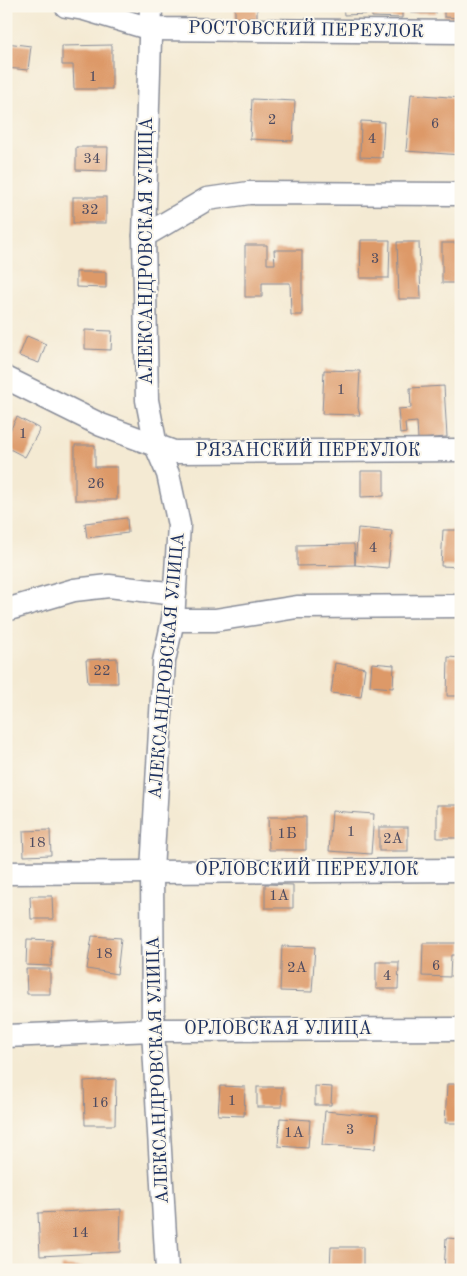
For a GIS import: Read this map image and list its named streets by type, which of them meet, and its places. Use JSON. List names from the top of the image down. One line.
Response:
{"streets":{"street":["РОСТОВСКИЙ ПЕРЕУЛОК","АЛЕКСАНДРОВСКАЯ УЛИЦА","РЯЗАНСКИЙ ПЕРЕУЛОК","ОРЛОВСКИЙ ПЕРЕУЛОК","ОРЛОВСКАЯ УЛИЦА"]},"crossings":[["РОСТОВСКИЙ ПЕРЕУЛОК","АЛЕКСАНДРОВСКАЯ УЛИЦА"],["АЛЕКСАНДРОВСКАЯ УЛИЦА","РЯЗАНСКИЙ ПЕРЕУЛОК"],["АЛЕКСАНДРОВСКАЯ УЛИЦА","ОРЛОВСКИЙ ПЕРЕУЛОК"],["АЛЕКСАНДРОВСКАЯ УЛИЦА","ОРЛОВСКАЯ УЛИЦА"]],"house_numbers":["1","2","6","4","34","32","3","1","1","26","4","22","1","1Б","2А","18","1А","18","6","2А","4","1","16","3","1А","14"]}
